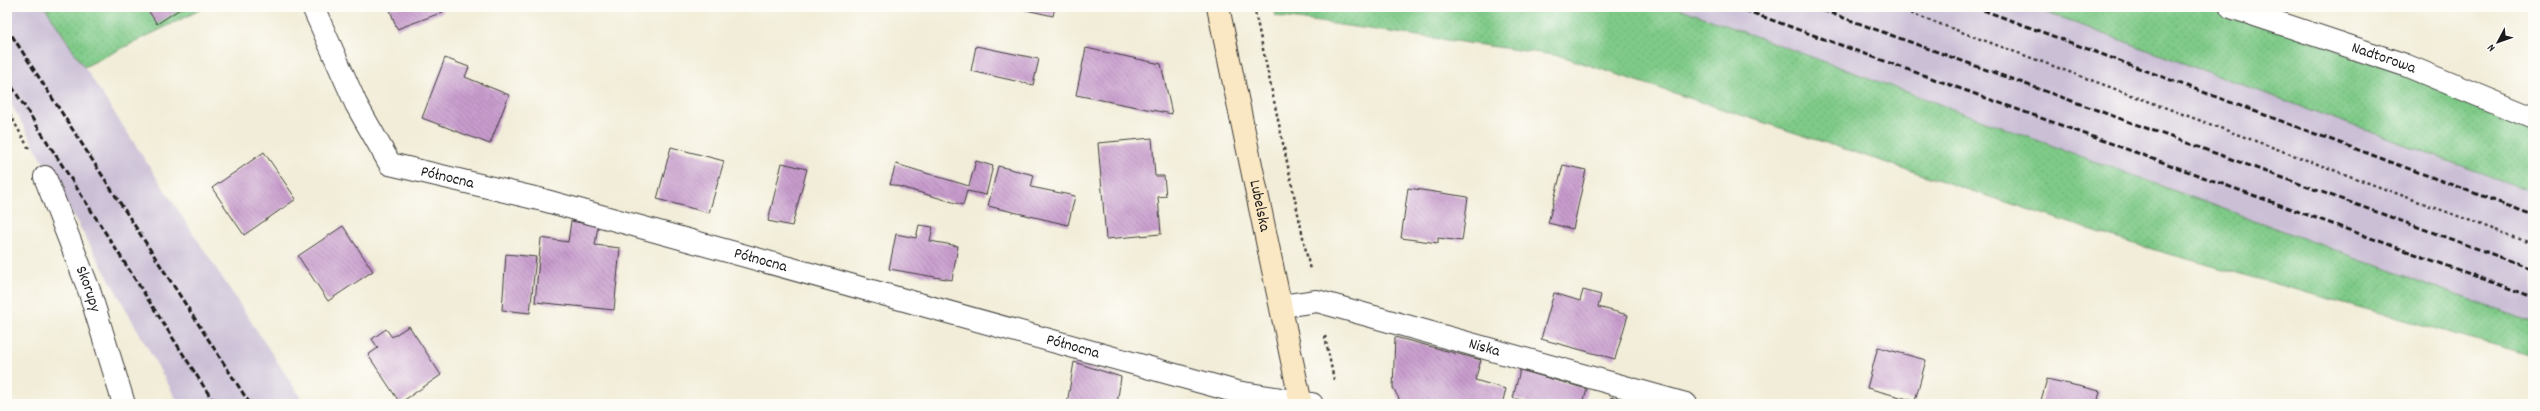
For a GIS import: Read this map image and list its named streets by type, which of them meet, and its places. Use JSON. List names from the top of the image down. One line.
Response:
{"streets":{"main road":["Lubelska"],"street":["Nadtorowa","Północna","Skorupy","Niska"]},"crossings":[["Północna","Lubelska"],["Lubelska","Niska"]],"north":"bottom left"}
